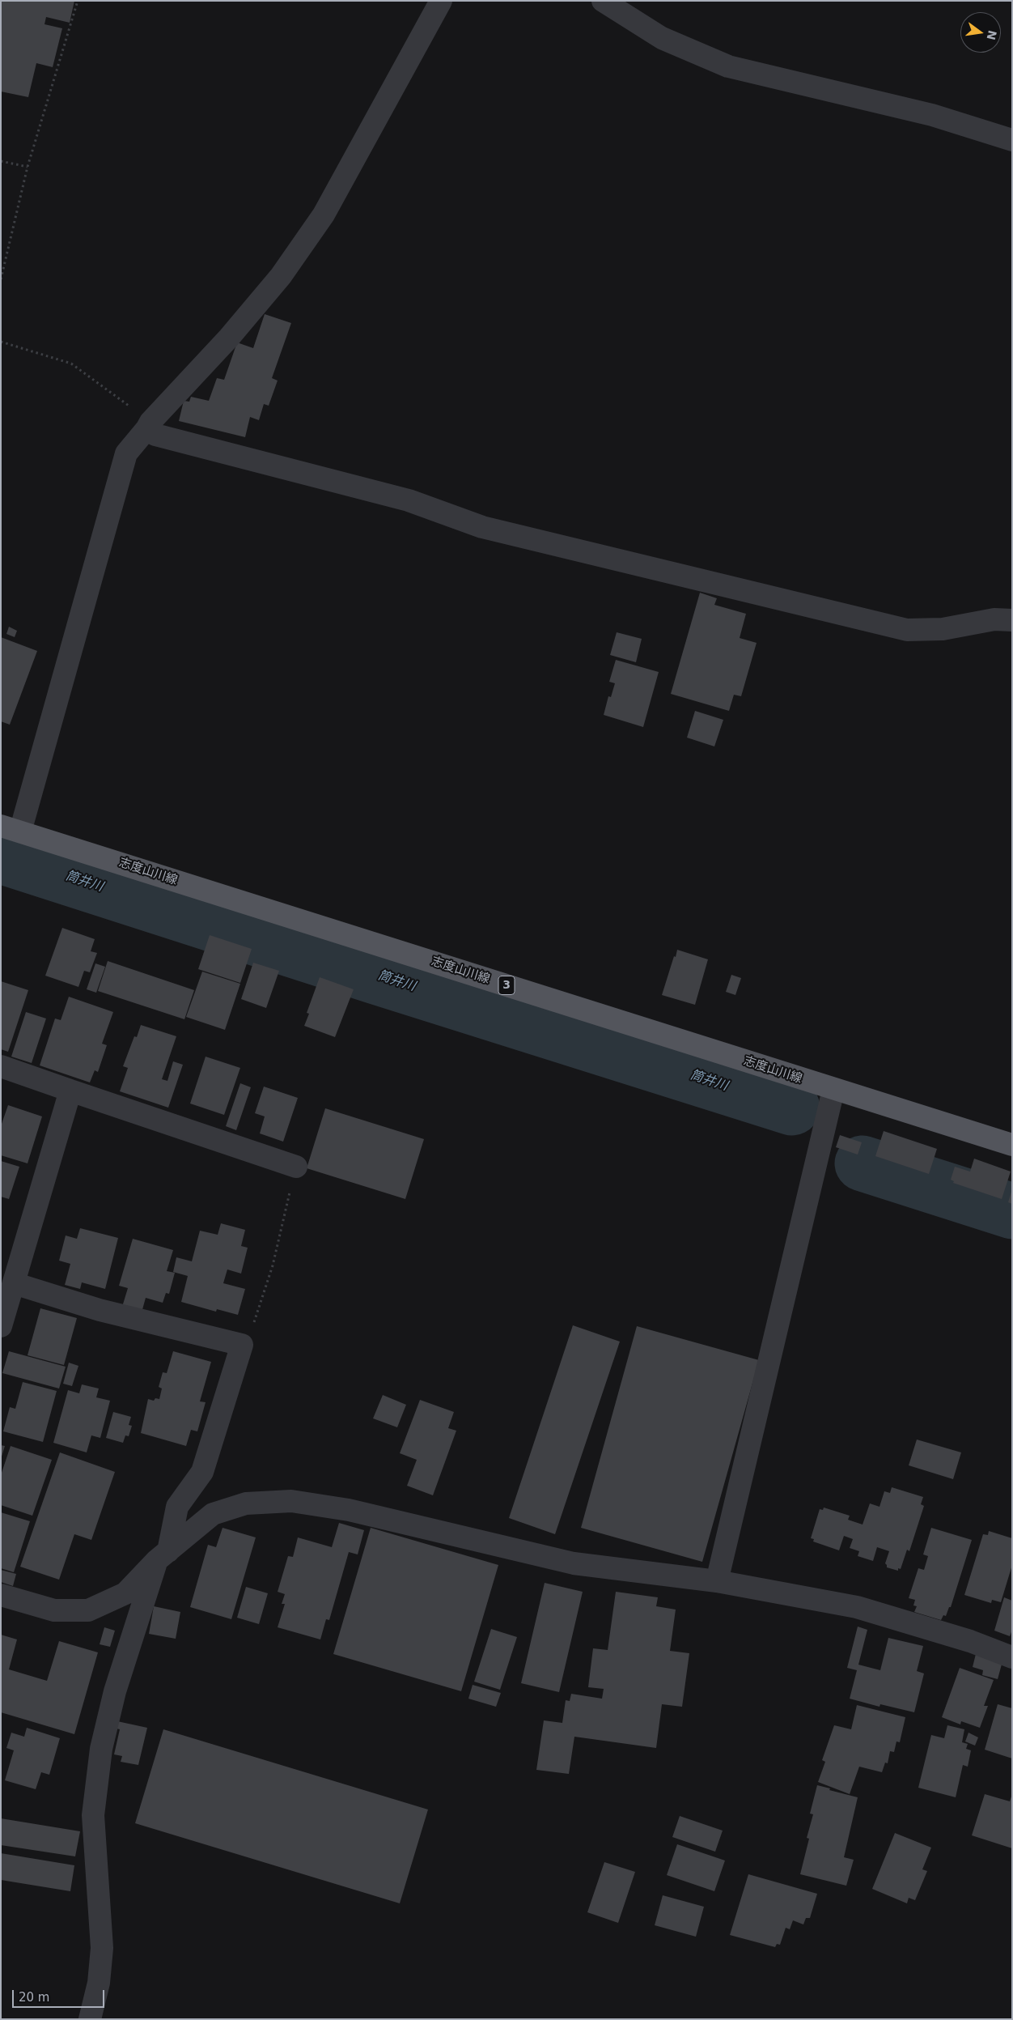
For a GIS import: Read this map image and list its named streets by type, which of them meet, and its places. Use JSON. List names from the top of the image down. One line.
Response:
{"streets":{"main road":["志度山川線","3"]},"water":["筒井川"],"scale_bar":"20 m","north":"right"}
